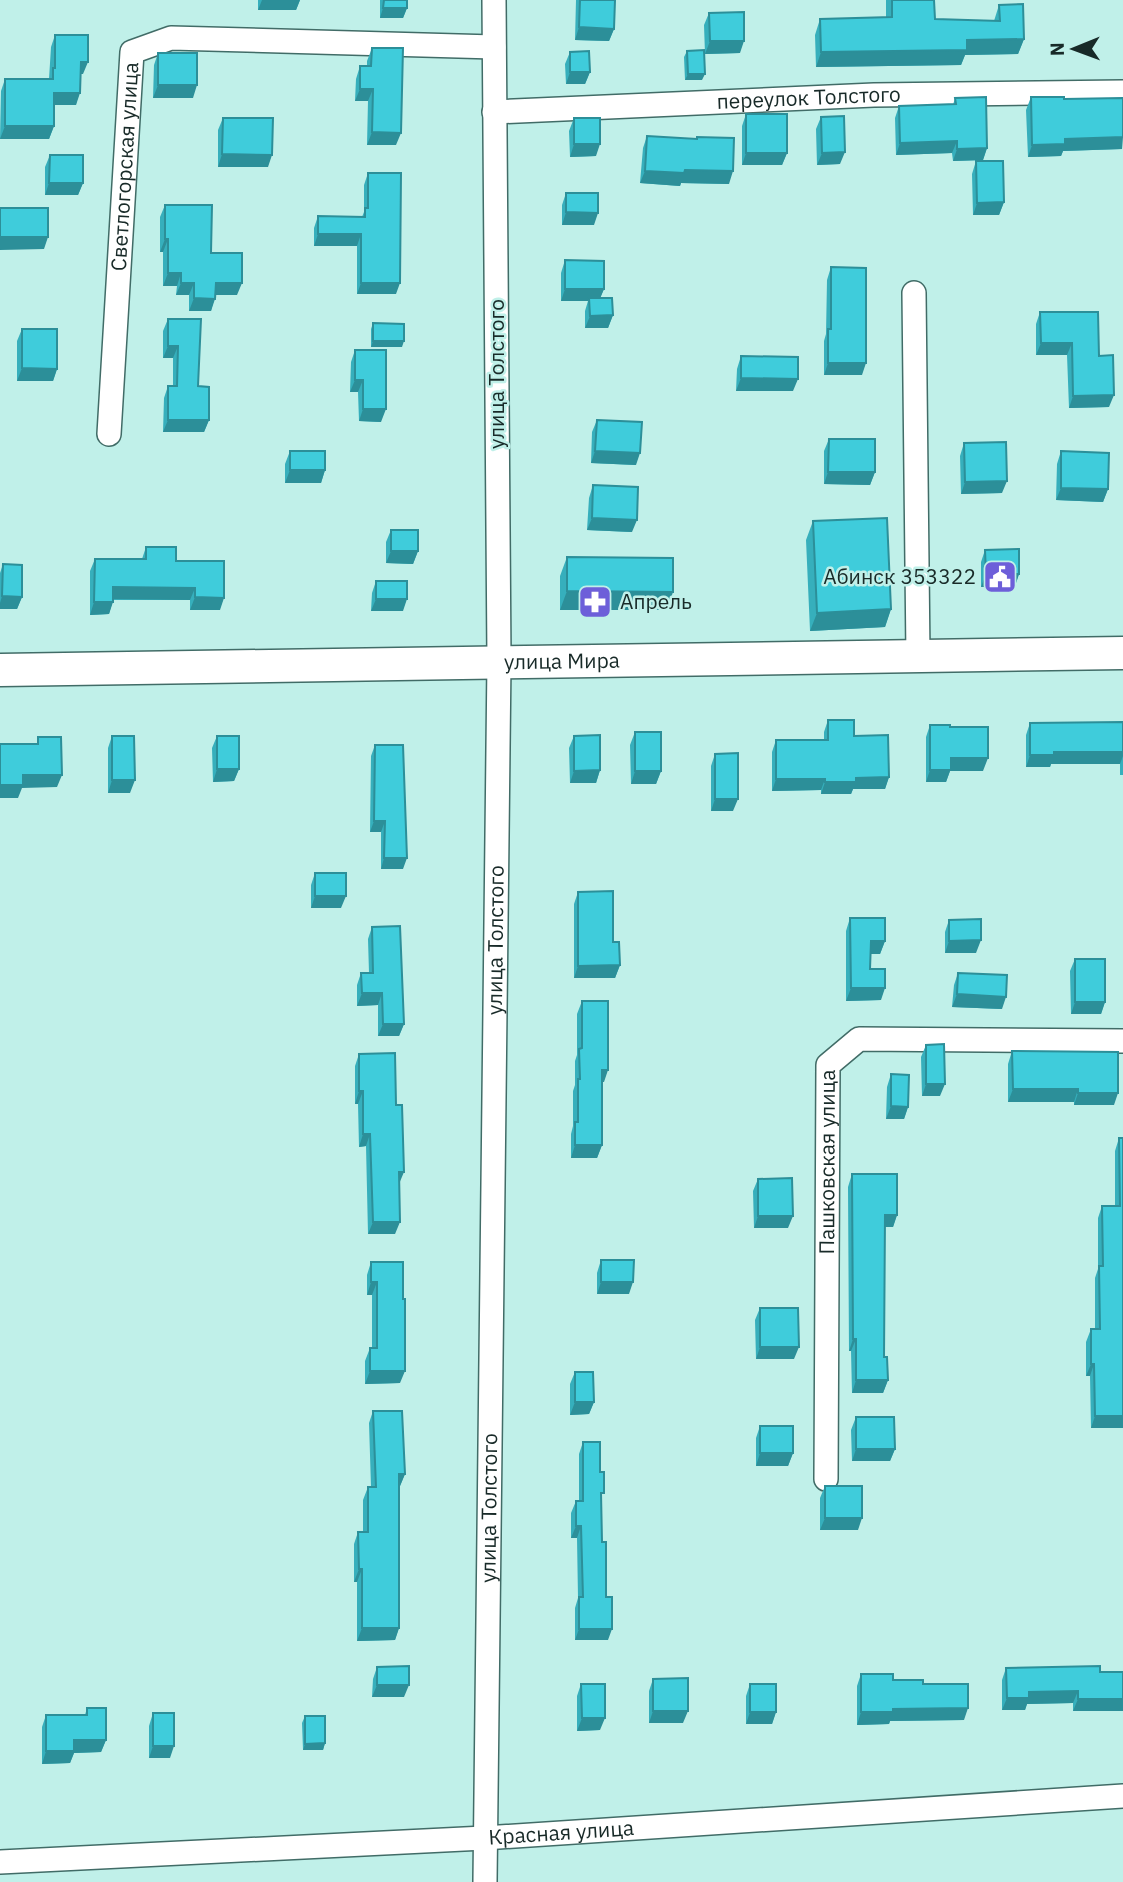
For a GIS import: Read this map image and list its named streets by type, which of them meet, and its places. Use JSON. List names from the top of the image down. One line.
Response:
{"streets":{"main road":["улица Мира"],"street":["переулок Толстого","Светлогорская улица","улица Толстого","Пашковская улица","Красная улица"]},"crossings":[["переулок Толстого","улица Толстого"],["Светлогорская улица","улица Толстого"],["улица Толстого","улица Мира"],["улица Толстого","Красная улица"]],"places":{"public building":["Абинск 353322"],"pharmacy":["Апрель"]},"north":"left"}
